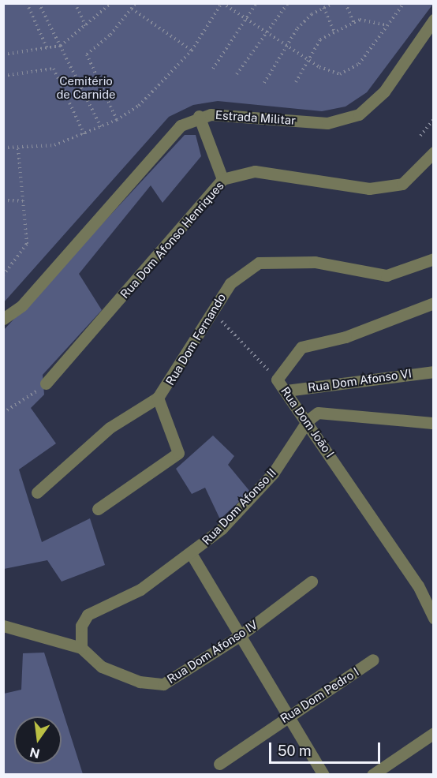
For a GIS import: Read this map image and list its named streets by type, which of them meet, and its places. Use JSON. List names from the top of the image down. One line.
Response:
{"streets":{"street":["Estrada Militar","Rua Dom Afonso Henriques","Rua Dom Fernando","Rua Dom Afonso VI","Rua Dom João I","Rua Dom Afonso II","Rua Dom Afonso IV","Rua Dom Pedro I"]},"crossings":[["Rua Dom Afonso VI","Rua Dom João I"],["Rua Dom João I","Rua Dom Afonso II"],["Rua Dom Afonso II","Rua Dom Afonso IV"]],"parks":["Cemitério de Carnide"],"scale_bar":"50 m","north":"bottom"}
